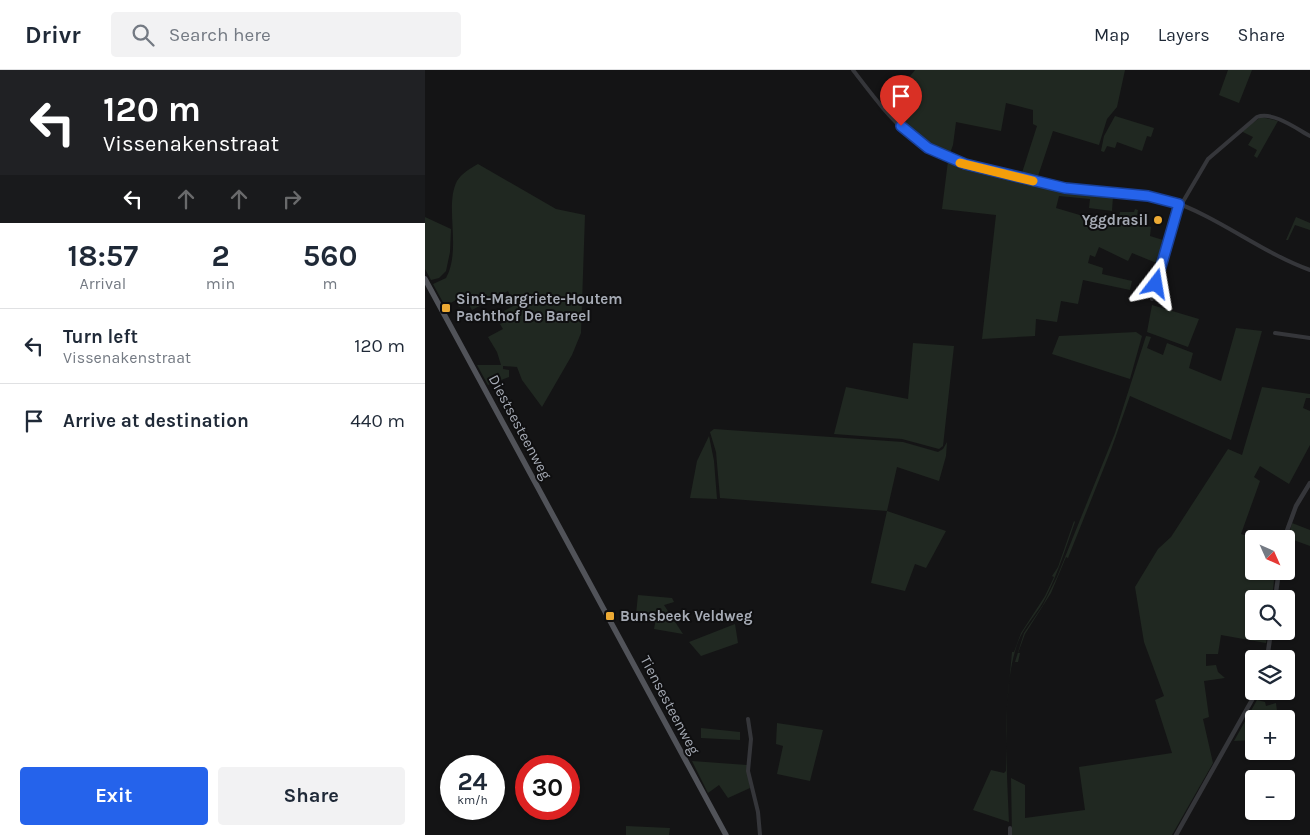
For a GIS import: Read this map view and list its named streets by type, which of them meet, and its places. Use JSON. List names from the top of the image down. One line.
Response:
{"streets":{"main road":["Diestsesteenweg","Tiensesteenweg"]},"crossings":[["Diestsesteenweg","Tiensesteenweg"]],"places":{"other":["Yggdrasil"],"transit":["Sint-Margriete-Houtem Pachthof De Bareel","Bunsbeek Veldweg"]},"north":"bottom right","page":{"header":"Drivr","search":"Search here","nav":["Map","Layers","Share"],"turn":["120 m","Vissenakenstraat"],"eta":["18:57","Arrival","2","min","560","m"],"list":[{"name":"Turn left","note":"Vissenakenstraat","value":"120 m"},{"name":"Arrive at destination","value":"440 m"}],"map_buttons":["+","−"],"speed":"24 km/h","limit":"30","buttons":["Exit","Share"]}}
